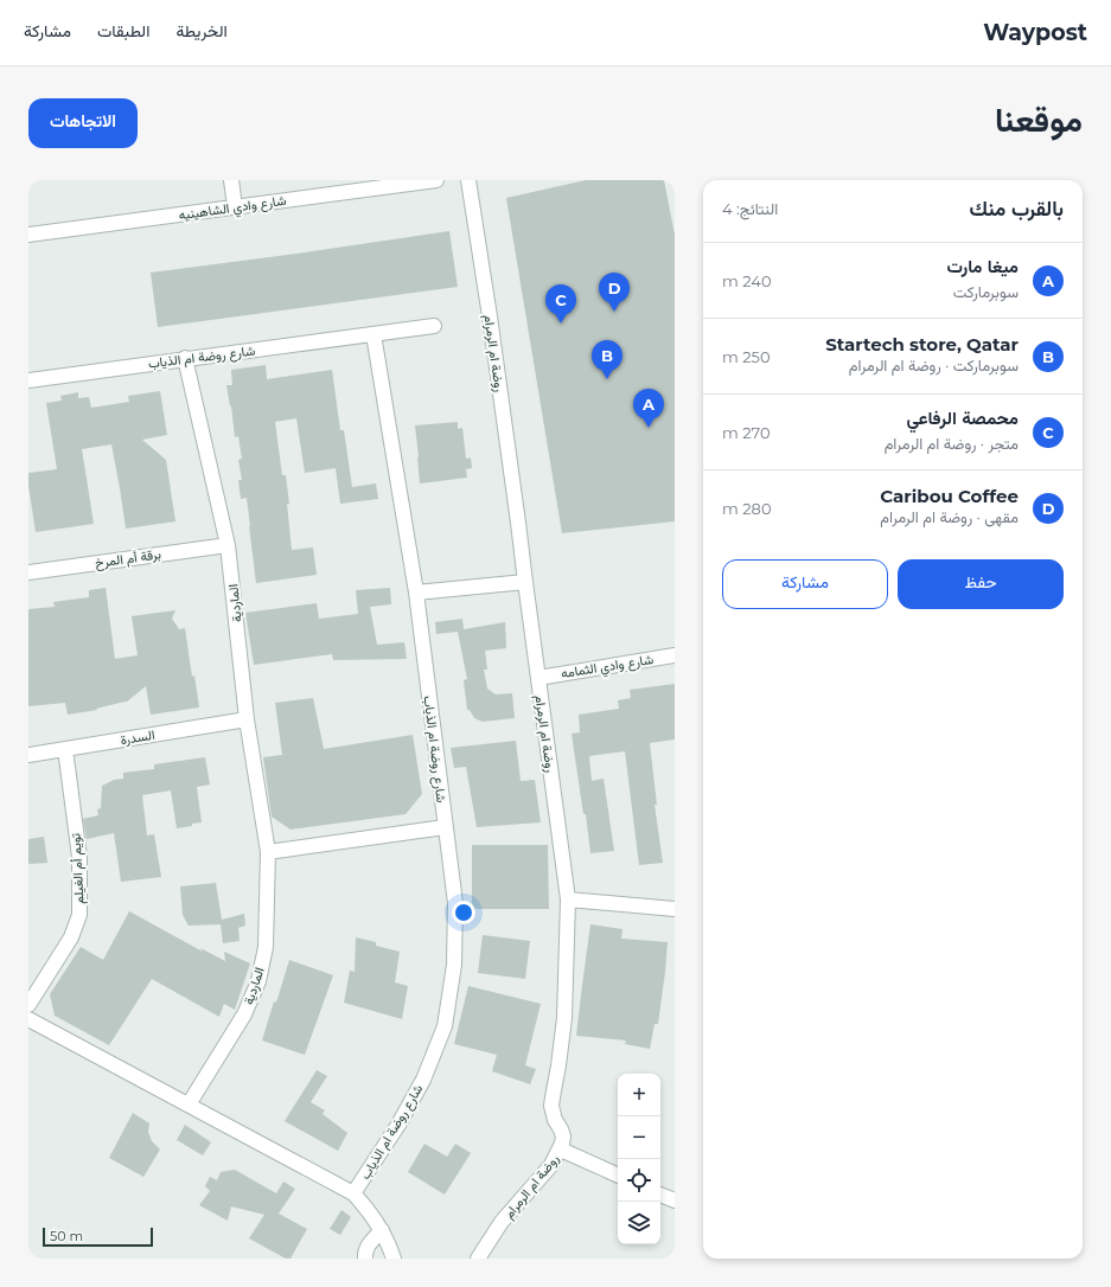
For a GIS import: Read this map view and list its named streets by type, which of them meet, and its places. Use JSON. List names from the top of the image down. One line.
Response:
{"streets":{"street":["شارع وادي الشاهينيه","روضة ام الرمرام","شارع روضة ام الذياب","برقة أم المرخ","الماردية","شارع وادي الثمامه","السدرة","تويم أم الغيلم"]},"crossings":[["روضة ام الرمرام","شارع وادي الثمامه"],["شارع روضة ام الذياب","الماردية"],["برقة أم المرخ","الماردية"],["الماردية","السدرة"],["السدرة","تويم أم الغيلم"]],"scale_bar":"50 m","page":{"header":"Waypost","nav":["الخريطة","الطبقات","مشاركة"],"title":"موقعنا","buttons":["الاتجاهات",["حفظ","مشاركة"]],"heading":["بالقرب منك","النتائج: 4"],"list":[{"mark":"A","name":"ميغا مارت","note":"سوبرماركت","value":"240 m"},{"mark":"B","name":"Startech store, Qatar","note":"سوبرماركت · روضة ام الرمرام","value":"250 m"},{"mark":"C","name":"محمصة الرفاعي","note":"متجر · روضة ام الرمرام","value":"270 m"},{"mark":"D","name":"Caribou Coffee","note":"مقهى · روضة ام الرمرام","value":"280 m"}],"pins":["D","C","B","A"],"map_buttons":["+","−"],"scale":"50 m"}}
